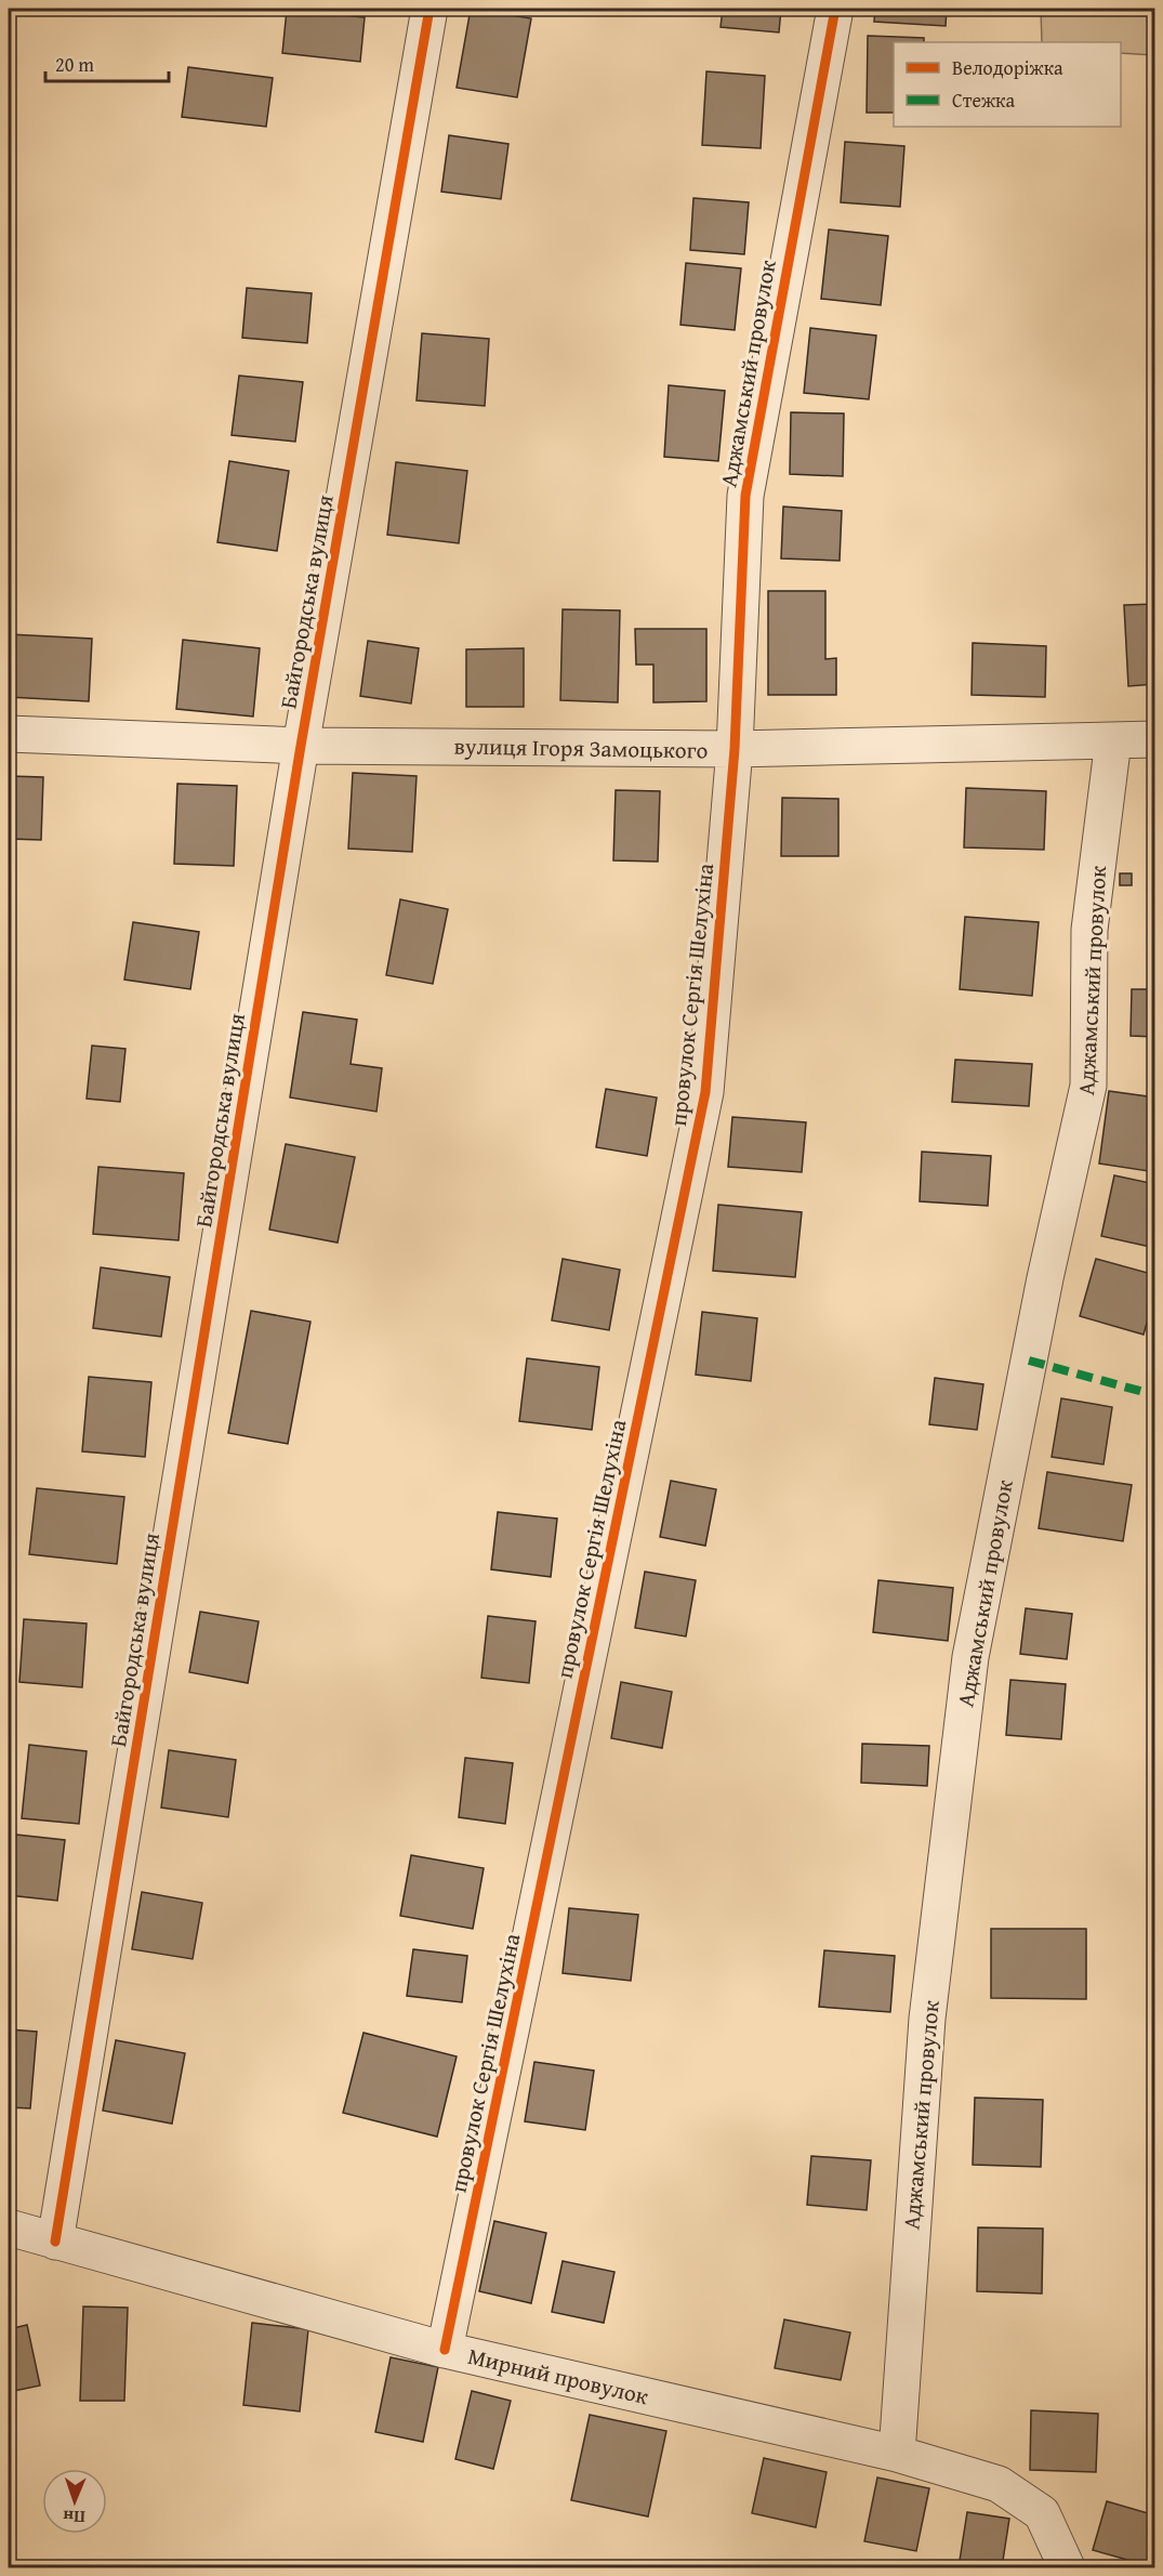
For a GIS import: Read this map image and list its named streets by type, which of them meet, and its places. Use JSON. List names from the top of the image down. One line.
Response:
{"streets":{"street":["Аджамський провулок","Байгородська вулиця","вулиця Ігоря Замоцького","провулок Сергія Шелухіна","Мирний провулок"]},"crossings":[["Аджамський провулок","вулиця Ігоря Замоцького"],["Аджамський провулок","провулок Сергія Шелухіна"],["Аджамський провулок","Мирний провулок"],["Байгородська вулиця","вулиця Ігоря Замоцького"],["Байгородська вулиця","Мирний провулок"],["вулиця Ігоря Замоцького","провулок Сергія Шелухіна"],["провулок Сергія Шелухіна","Мирний провулок"]],"legend":["Велодоріжка","Стежка"],"scale_bar":"20 m","north":"bottom"}
